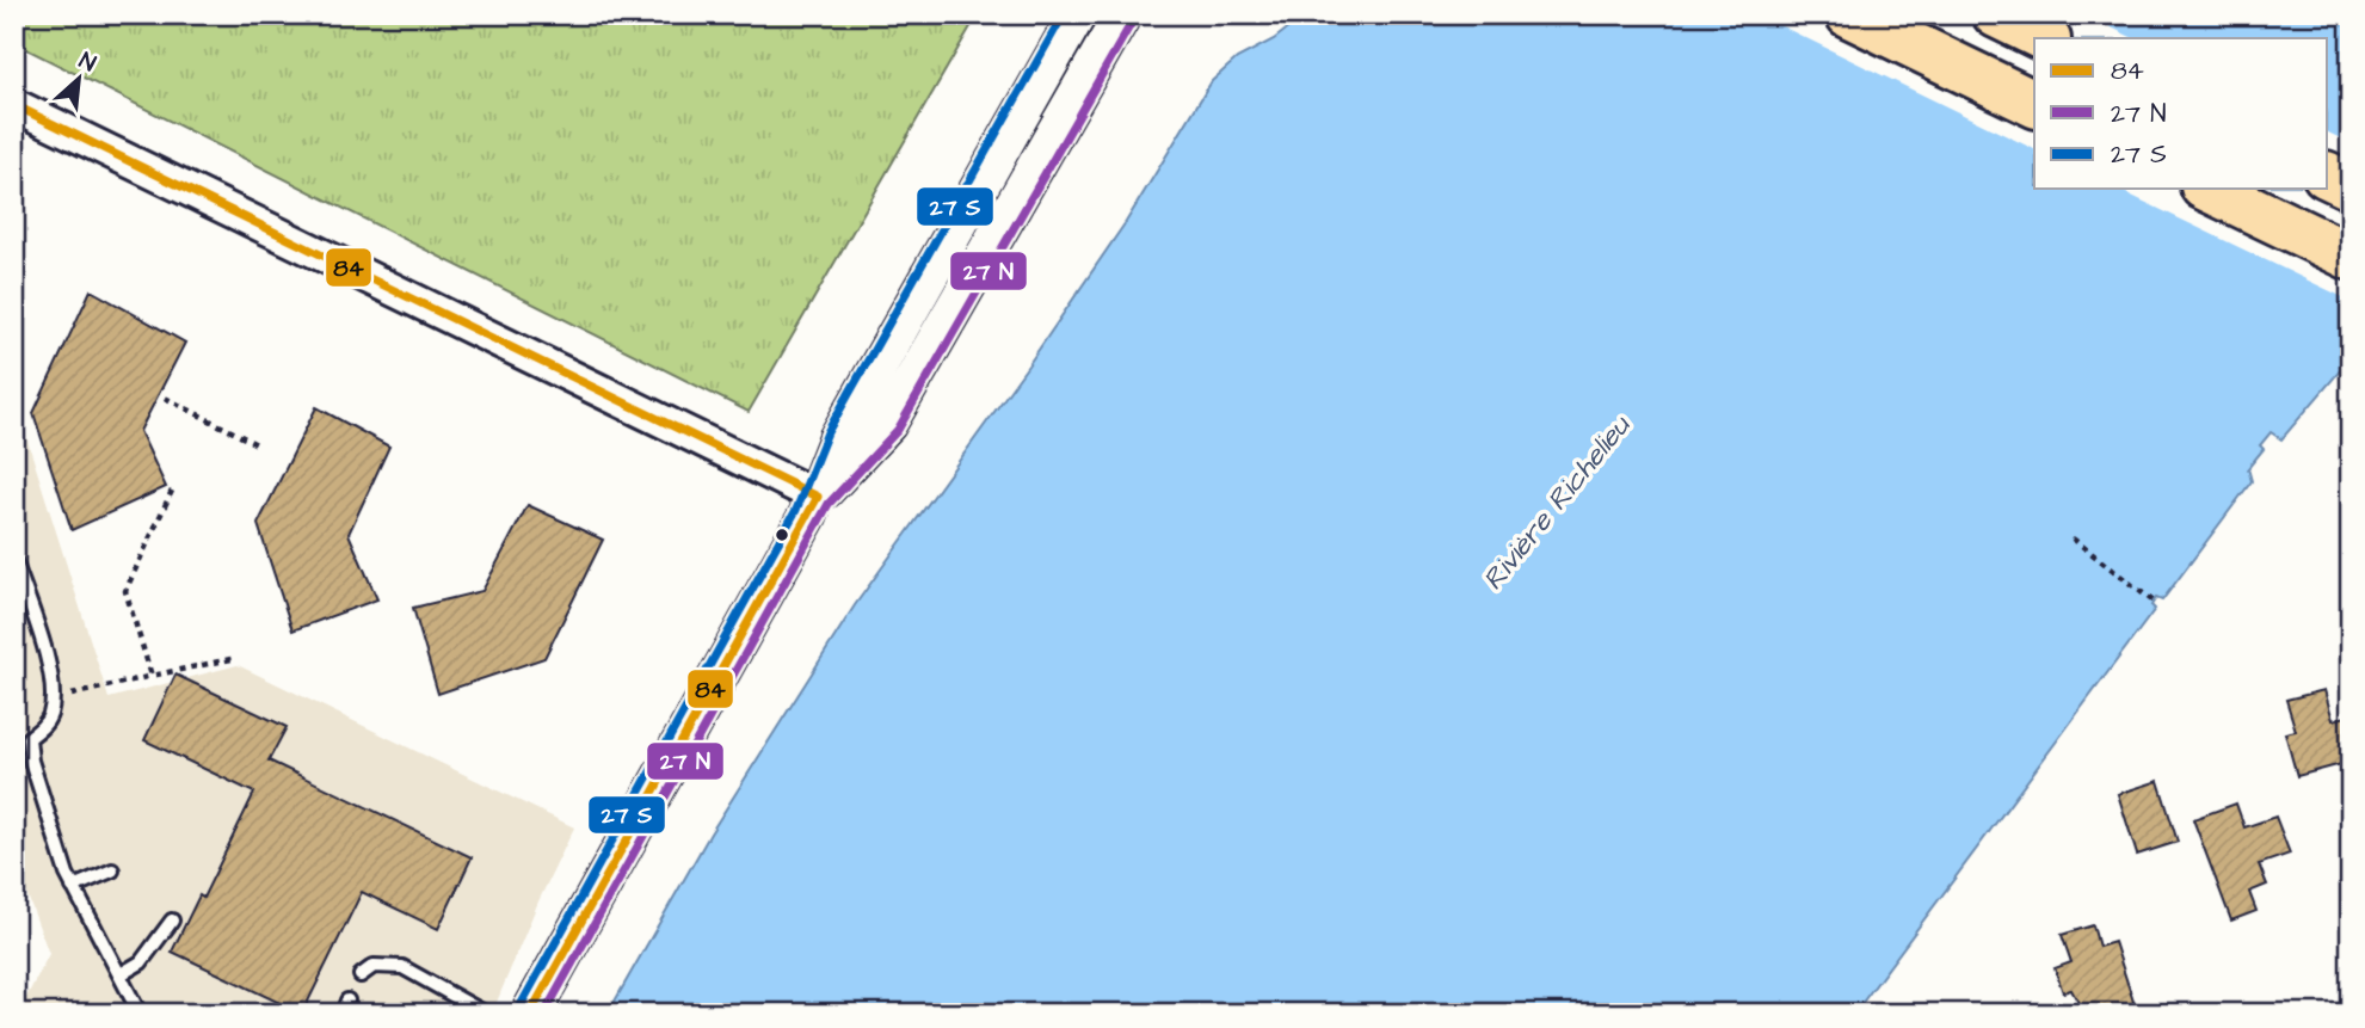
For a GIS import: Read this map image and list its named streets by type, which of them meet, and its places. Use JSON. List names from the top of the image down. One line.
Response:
{"water":["Rivière Richelieu"],"lines":["transit line 84"],"legend":["84","27 N","27 S"],"north":"top right"}
